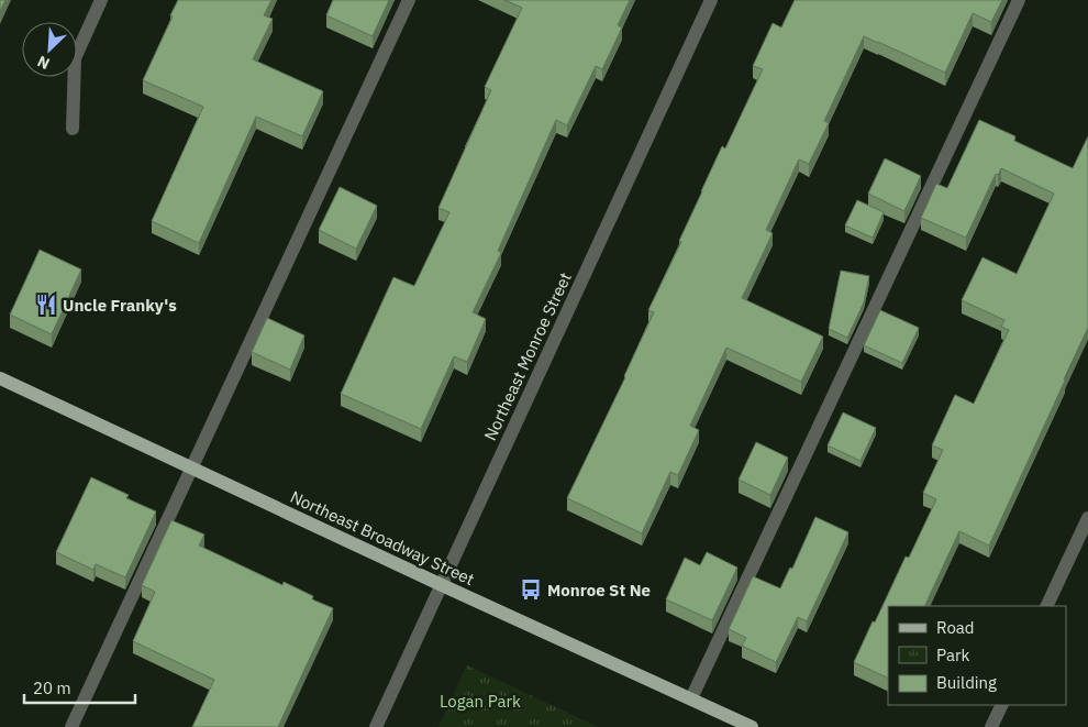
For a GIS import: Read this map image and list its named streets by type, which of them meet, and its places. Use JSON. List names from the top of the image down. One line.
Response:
{"streets":{"main road":["Northeast Broadway Street"],"street":["Northeast Monroe Street"]},"crossings":[["Northeast Monroe Street","Northeast Broadway Street"]],"parks":["Logan Park"],"places":{"restaurant":["Uncle Franky's"],"bus stop":["Monroe St Ne"]},"legend":["Road","Park","Building"],"scale_bar":"20 m","north":"bottom left"}
